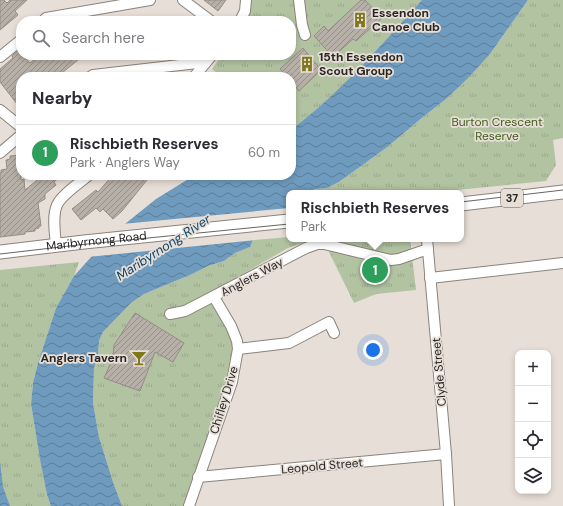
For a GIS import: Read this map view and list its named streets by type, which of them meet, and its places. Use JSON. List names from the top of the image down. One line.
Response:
{"streets":{"main road":["37","Maribyrnong Road"],"street":["Anglers Way","Clyde Street","Chifley Drive","Leopold Street"]},"crossings":[["Anglers Way","Clyde Street"],["Anglers Way","Chifley Drive"],["Clyde Street","Leopold Street"],["Chifley Drive","Leopold Street"]],"water":["Maribyrnong River"],"parks":["Burton Crescent Reserve"],"places":{"building":["Essendon Canoe Club","15th Essendon Scout Group"],"bar":["Anglers Tavern"]},"page":{"search":"Search here","heading":"Nearby","list":[{"mark":"1","name":"Rischbieth Reserves","note":"Park · Anglers Way","value":"60 m"}],"popup":["Rischbieth Reserves","Park"],"pins":"1","map_buttons":["+","−"]}}
